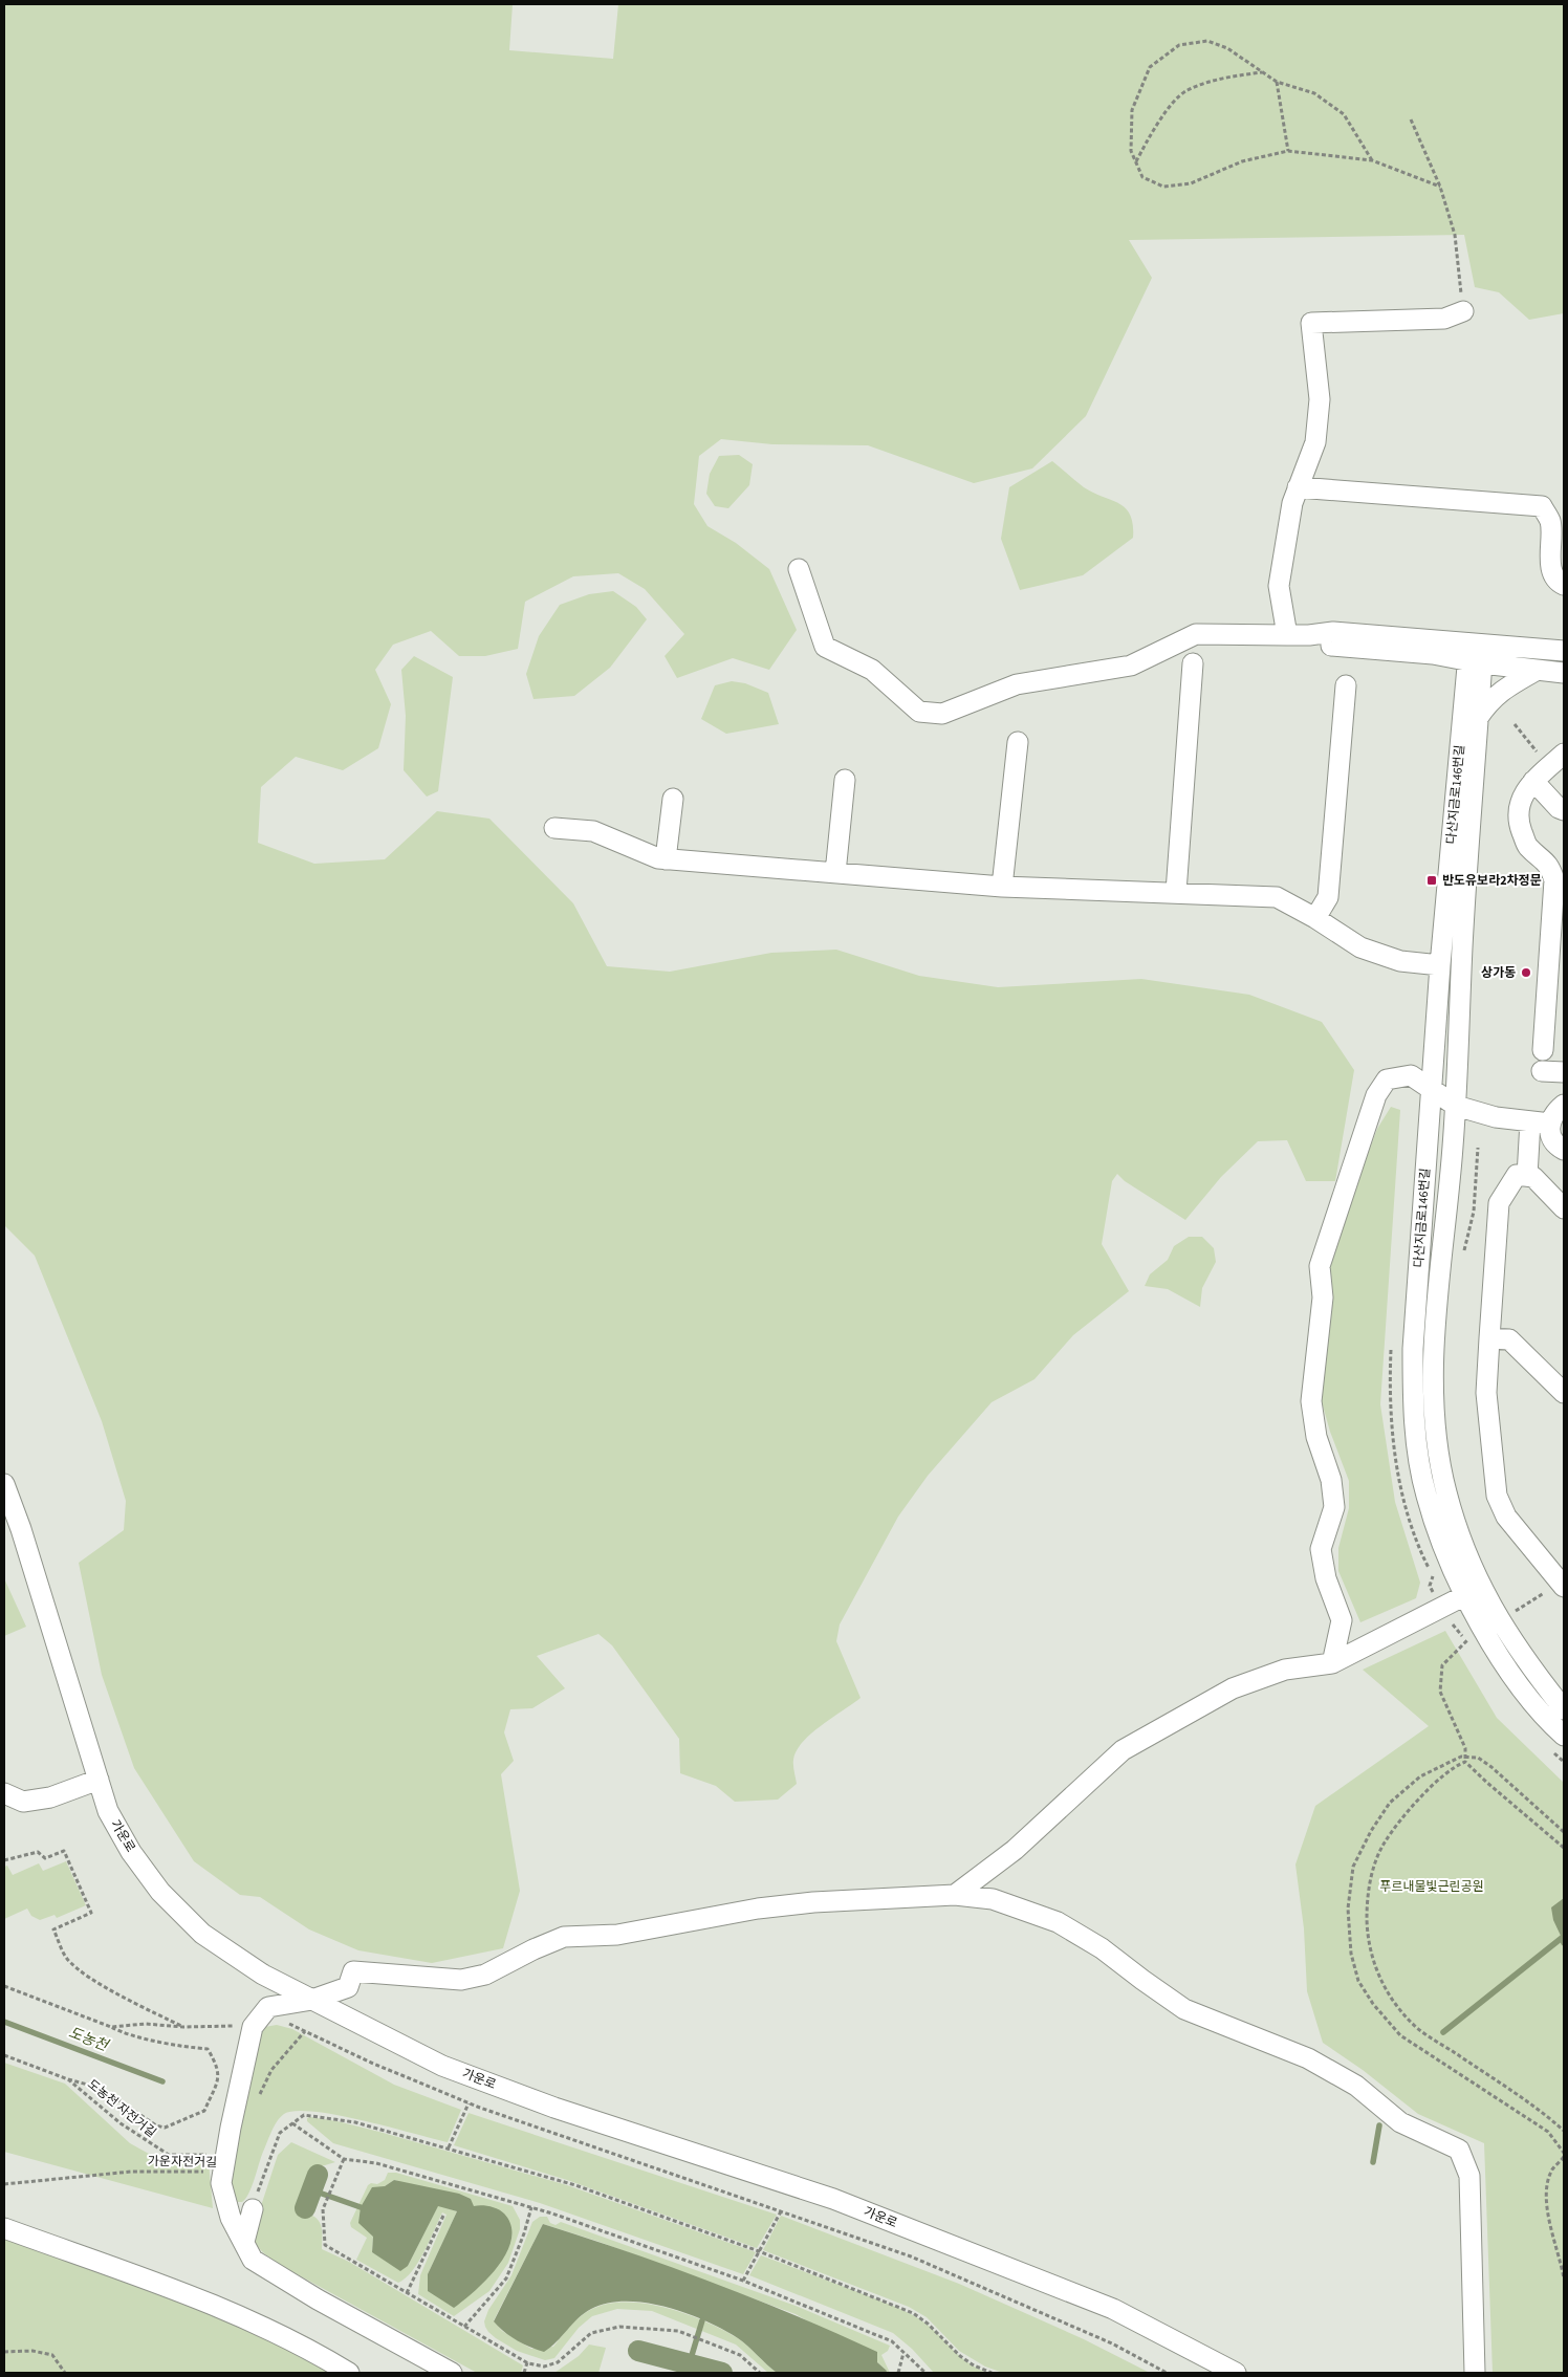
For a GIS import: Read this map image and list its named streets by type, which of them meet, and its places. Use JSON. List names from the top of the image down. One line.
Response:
{"streets":{"street":["다산지금로146번길","가운로"],"path":["도농천 자전거길","가운자전거길"]},"crossings":[["도농천 자전거길","가운자전거길"]],"water":["도농천"],"parks":["푸르내물빛근린공원"],"places":{"transit":["반도유보라2차정문"],"other":["상가동"]}}
